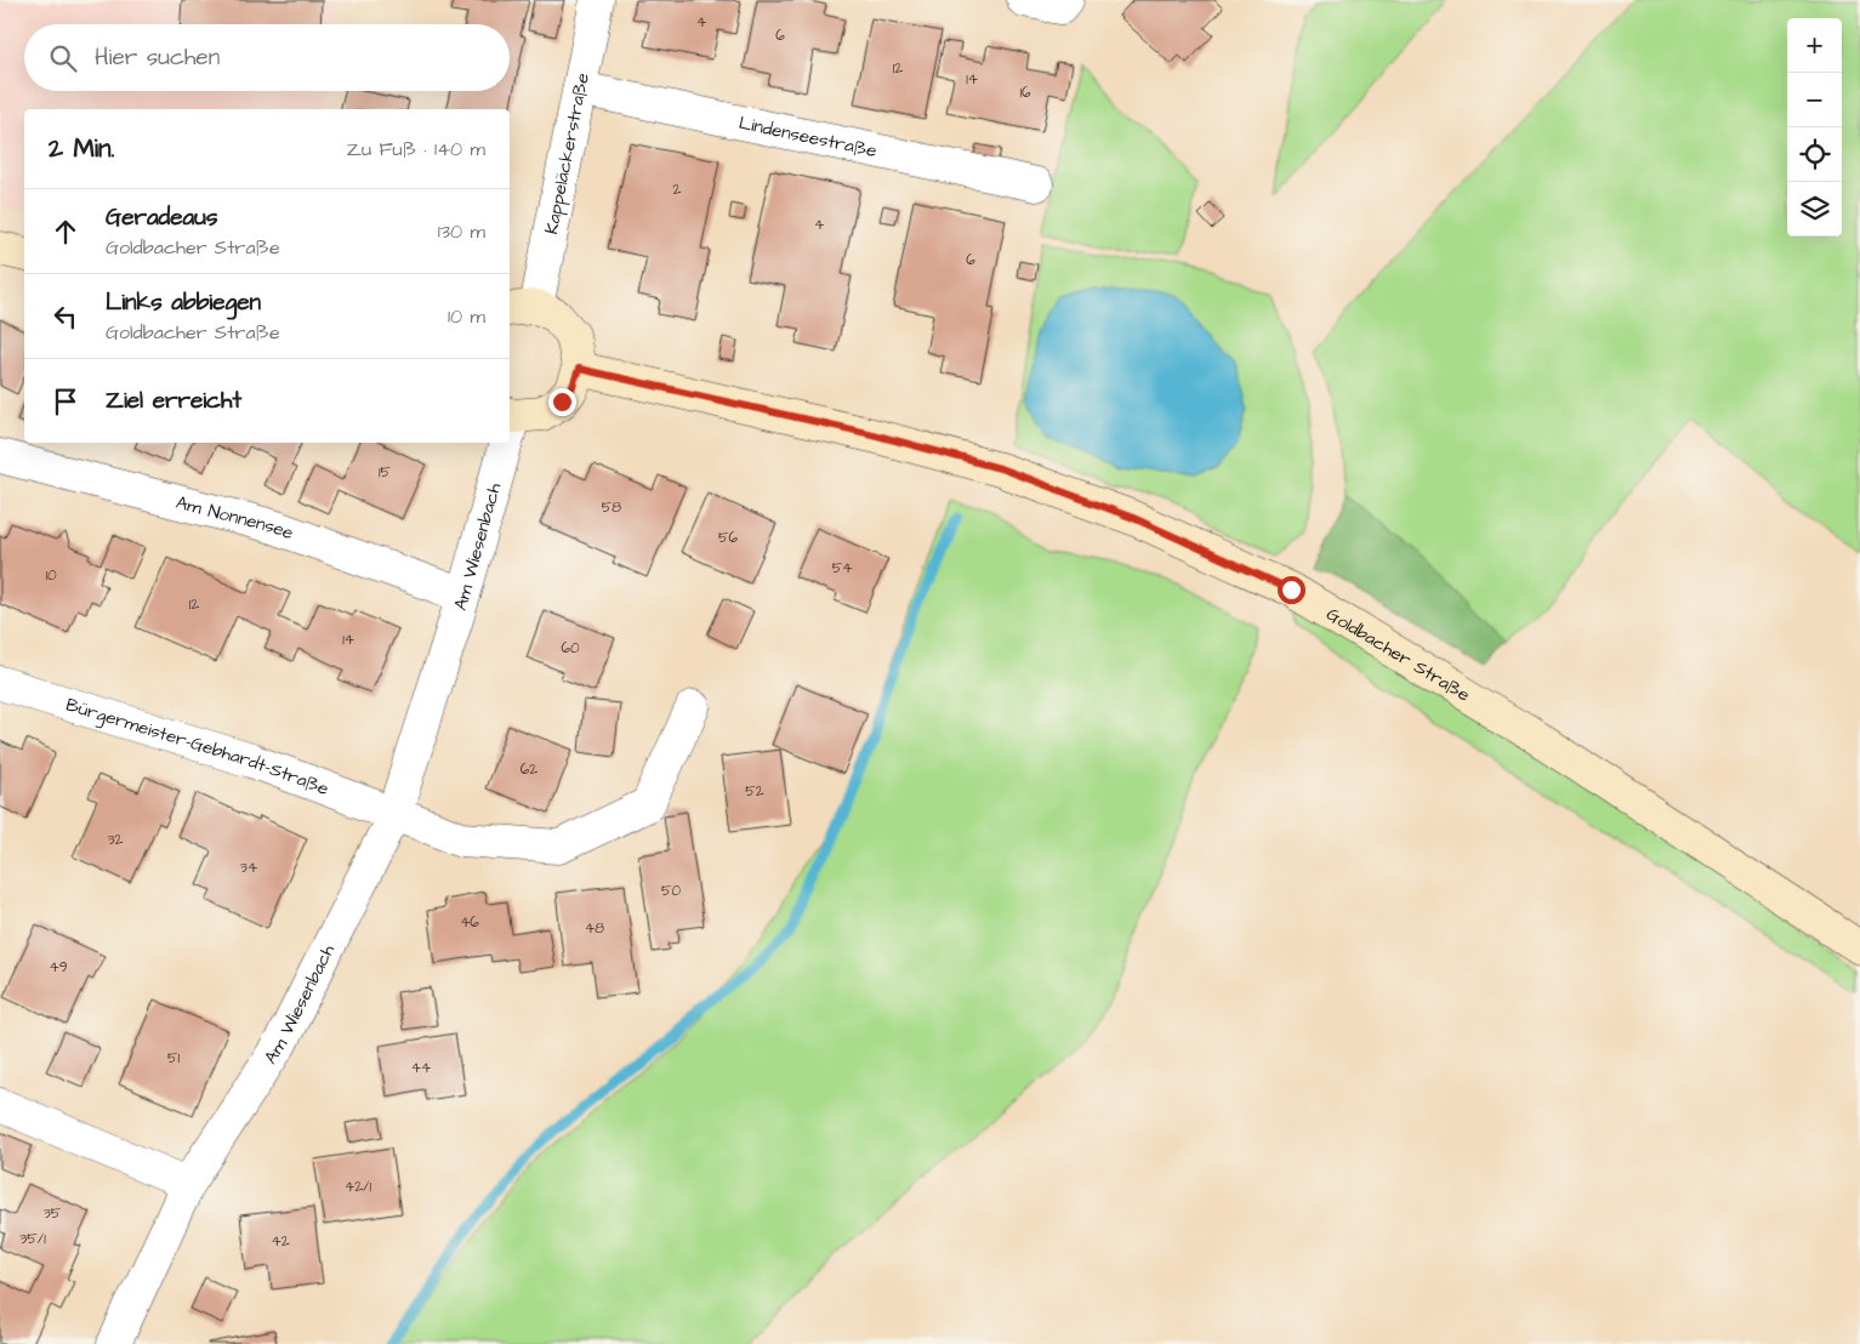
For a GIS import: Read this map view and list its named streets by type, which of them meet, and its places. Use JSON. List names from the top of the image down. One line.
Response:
{"streets":{"street":["Lindenseestraße","Kappeläckerstraße","Am Nonnensee","Am Wiesenbach","Goldbacher Straße","Bürgermeister-Gebhardt-Straße"]},"crossings":[["Lindenseestraße","Kappeläckerstraße"],["Am Nonnensee","Am Wiesenbach"],["Am Wiesenbach","Bürgermeister-Gebhardt-Straße"]],"house_numbers":["4","6","12","14","16","2","4","6","15","58","56","54","10","12","14","60","62","52","32","34","50","46","48","49","51","44","42/1","35","35/1","42"],"page":{"map_buttons":["+","−"],"search":"Hier suchen","heading":["2 Min.","Zu Fuß · 140 m"],"list":[["Geradeaus","Goldbacher Straße","130 m"],["Links abbiegen","Goldbacher Straße","10 m"],"Ziel erreicht"]}}
